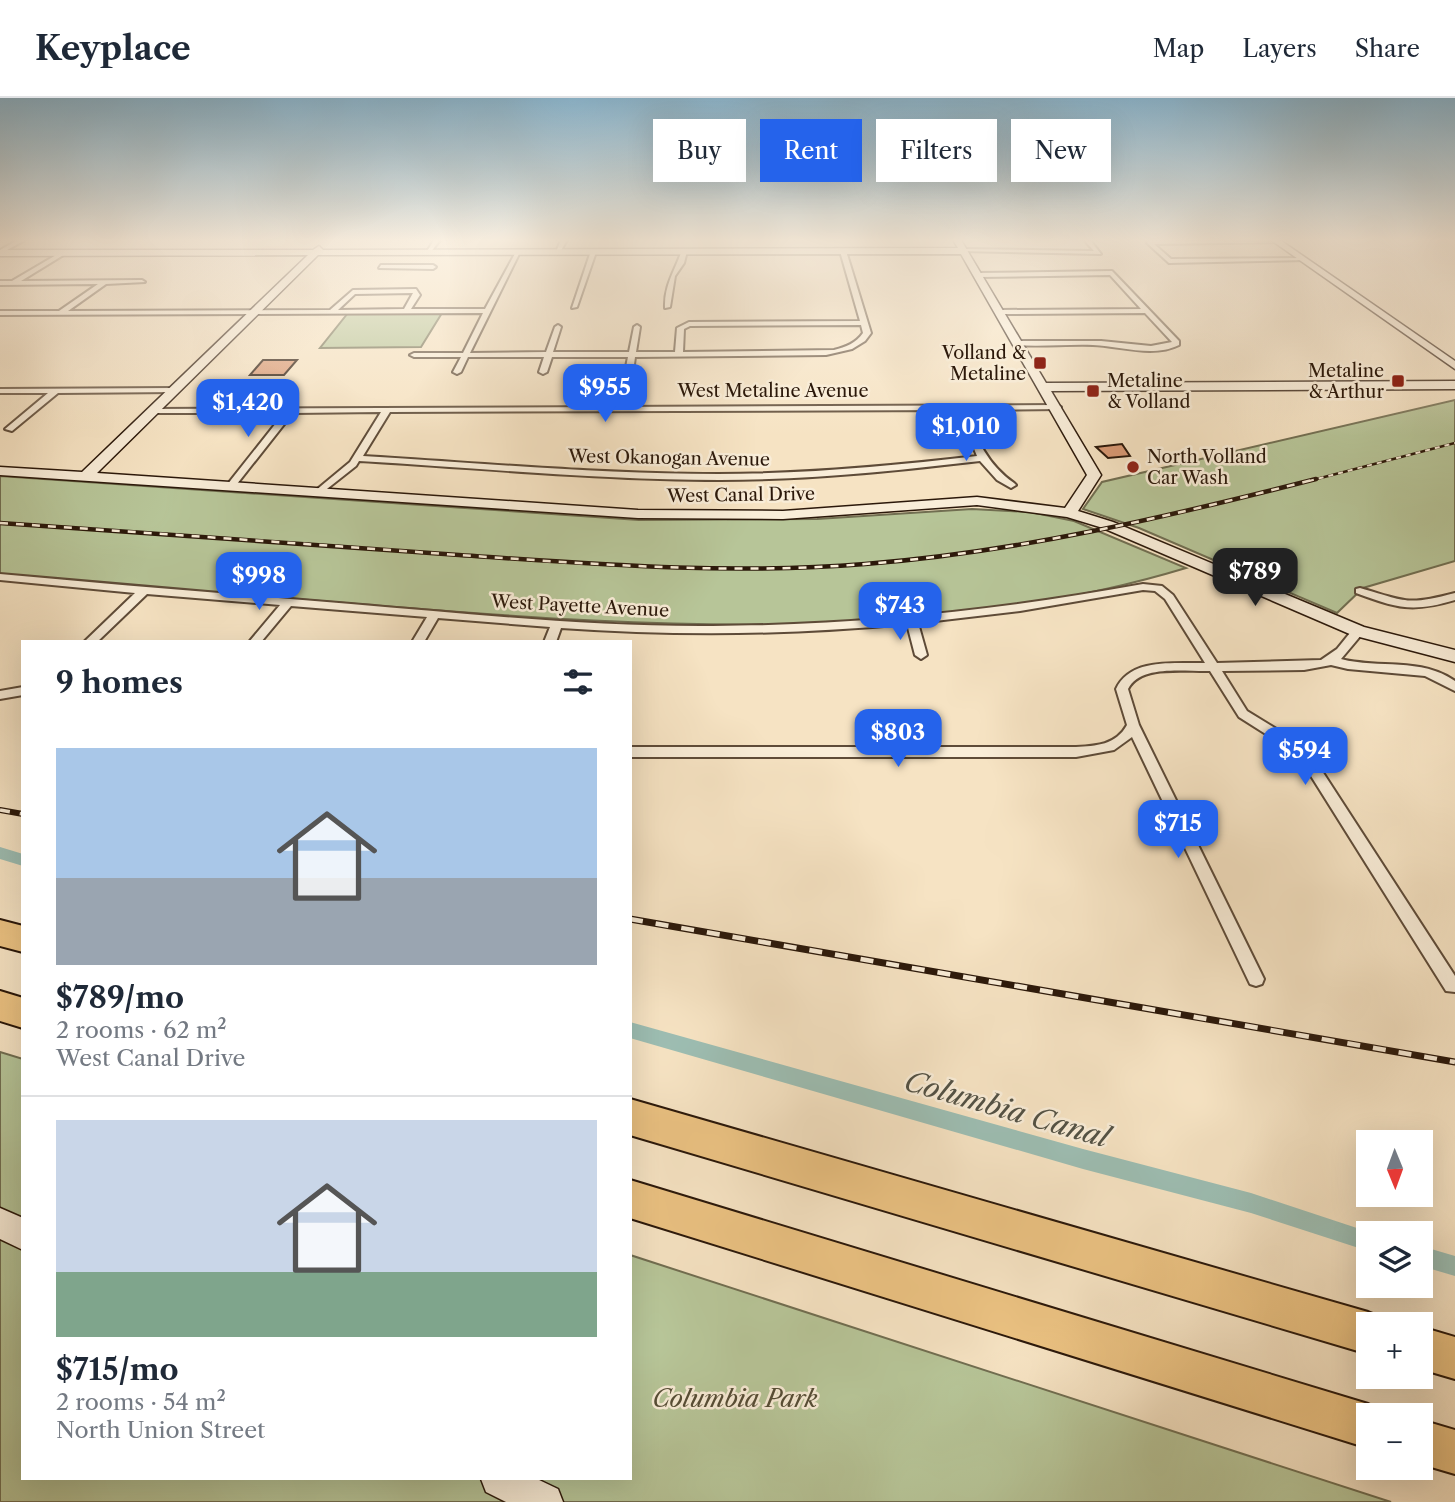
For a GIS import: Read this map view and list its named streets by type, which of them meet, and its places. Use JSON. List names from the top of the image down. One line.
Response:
{"streets":{"street":["West Metaline Avenue","West Okanogan Avenue","West Canal Drive","West Payette Avenue"]},"water":["Columbia Canal"],"parks":["Columbia Park"],"places":{"transit":["Volland & Metaline","Metaline & Arthur","Metaline & Volland"],"other":["North Volland Car Wash"]},"north":"bottom","page":{"header":"Keyplace","nav":["Map","Layers","Share"],"chip":["Buy","Rent","Filters","New"],"price":["$955","$1,420","$1,010","$789","$998","$743","$803","$594","$715"],"heading":"9 homes","list":[{"name":"$789/mo","note":"2 rooms · 62 m² · West Canal Drive"},{"name":"$715/mo","note":"2 rooms · 54 m² · North Union Street"}],"map_buttons":["+","−"]}}
